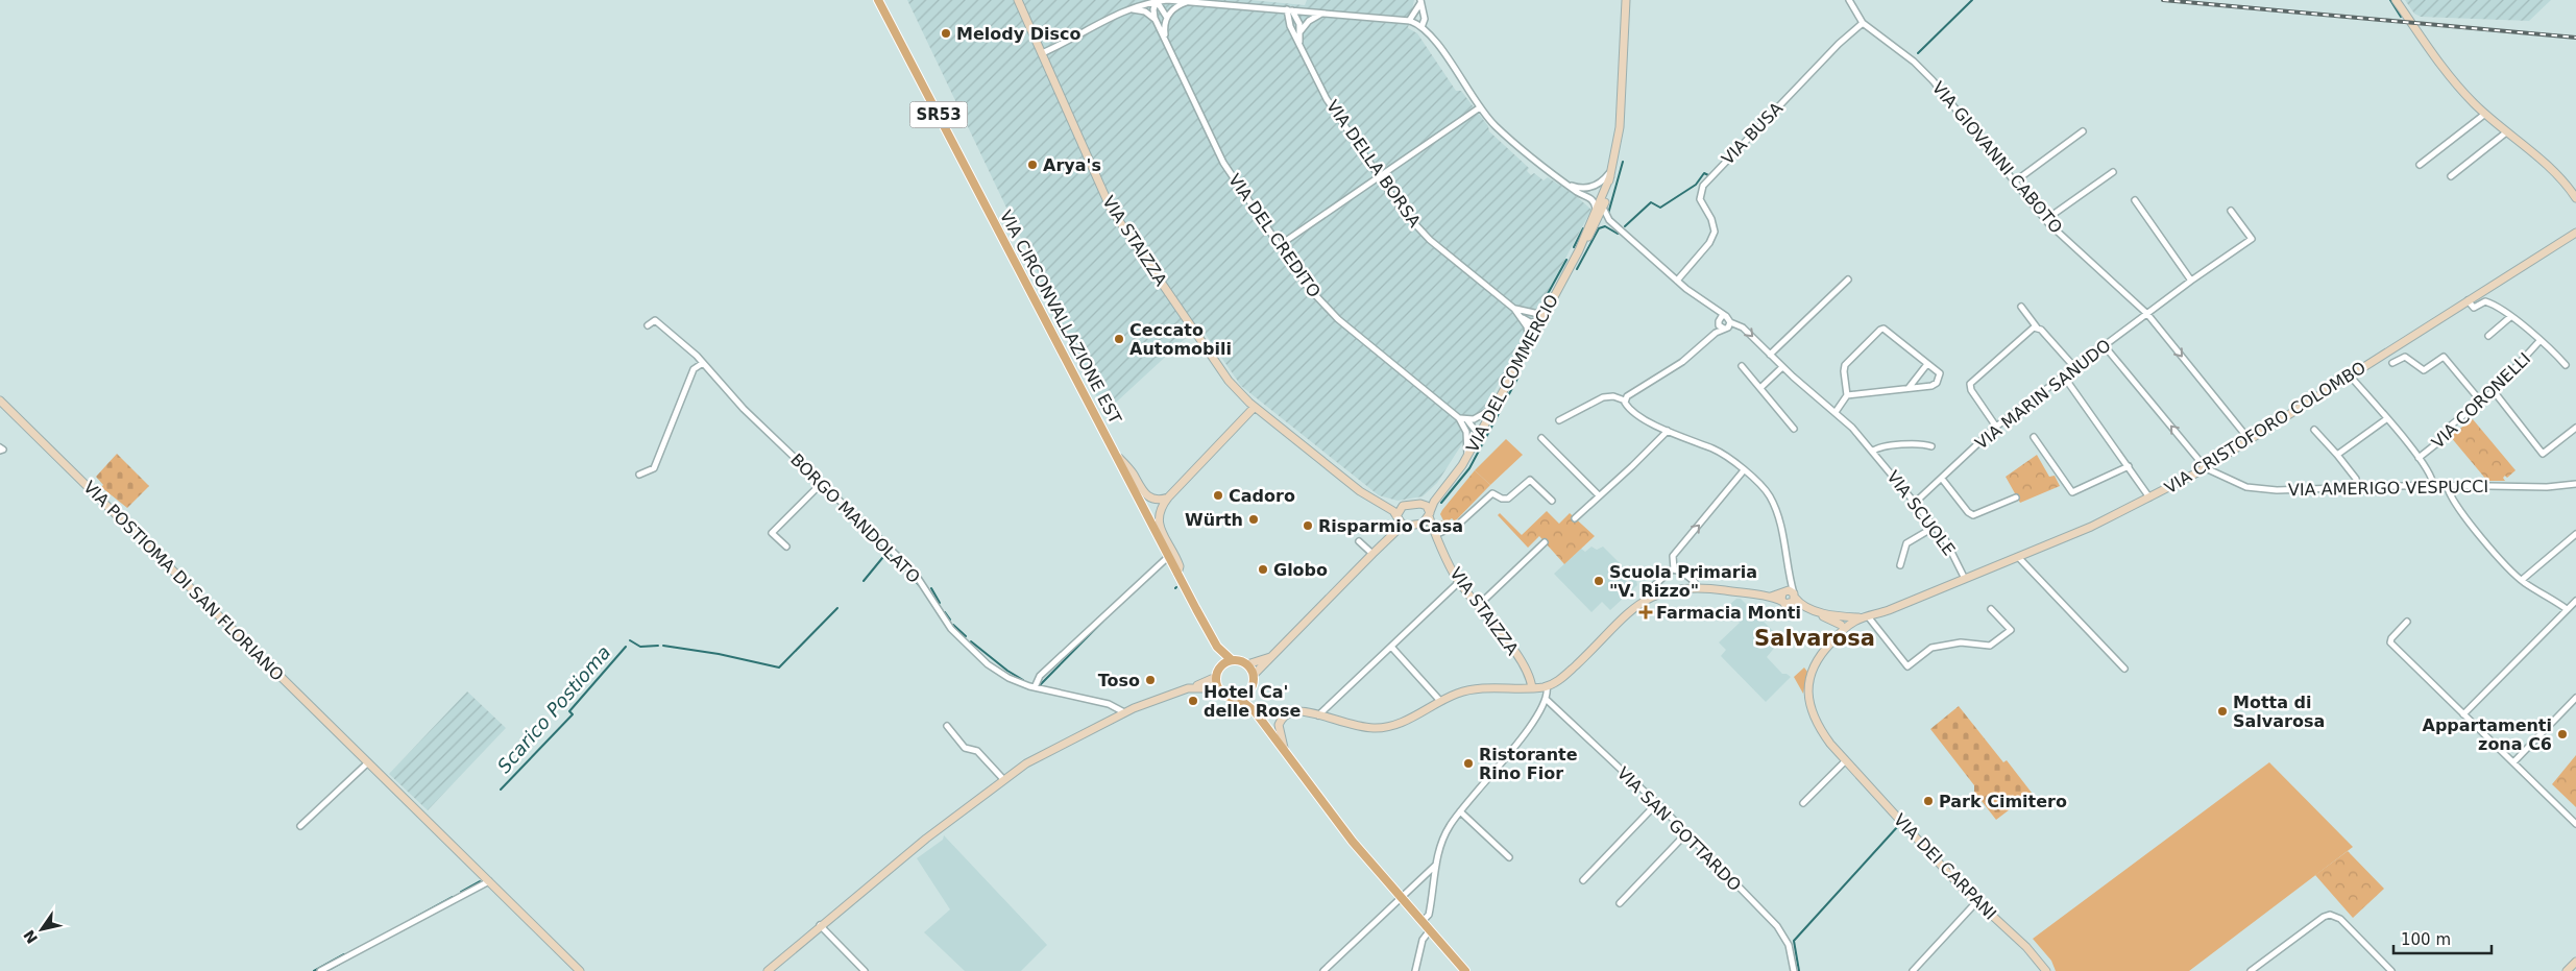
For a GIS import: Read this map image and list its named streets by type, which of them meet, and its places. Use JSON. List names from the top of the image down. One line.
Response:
{"streets":{"main road":["SR53","VIA CIRCONVALLAZIONE EST"],"street":["VIA BUSA","VIA GIOVANNI CABOTO","VIA DELLA BORSA","VIA DEL CREDITO","VIA STAIZZA","VIA DEL COMMERCIO","VIA MARIN SANUDO","VIA CORONELLI","VIA CRISTOFORO COLOMBO","VIA AMERIGO VESPUCCI","VIA SCUOLE","BORGO MANDOLATO","VIA POSTIOMA DI SAN FLORIANO","VIA SAN GOTTARDO","VIA DEI CARPANI"]},"crossings":[["VIA BUSA","VIA GIOVANNI CABOTO"],["VIA BUSA","VIA SCUOLE"],["VIA GIOVANNI CABOTO","VIA MARIN SANUDO"],["VIA GIOVANNI CABOTO","VIA CRISTOFORO COLOMBO"],["VIA DELLA BORSA","VIA DEL COMMERCIO"],["VIA DEL CREDITO","VIA DEL COMMERCIO"],["VIA STAIZZA","VIA DEL COMMERCIO"],["VIA DEL COMMERCIO","VIA SCUOLE"],["VIA MARIN SANUDO","VIA SCUOLE"],["VIA CRISTOFORO COLOMBO","VIA AMERIGO VESPUCCI"],["VIA CRISTOFORO COLOMBO","VIA SCUOLE"],["VIA CRISTOFORO COLOMBO","VIA DEI CARPANI"]],"districts":["Salvarosa"],"water":["Scarico Postioma"],"places":{"other":["Melody Disco","Arya's","Ceccato Automobili","Cadoro","Würth","Risparmio Casa","Globo","Scuola Primaria \"V. Rizzo\"","Toso","Hotel Ca' delle Rose","Motta di Salvarosa","Appartamenti zona C6","Ristorante Rino Fior","Park Cimitero"],"health":["Farmacia Monti"]},"scale_bar":"100 m","north":"bottom left"}
